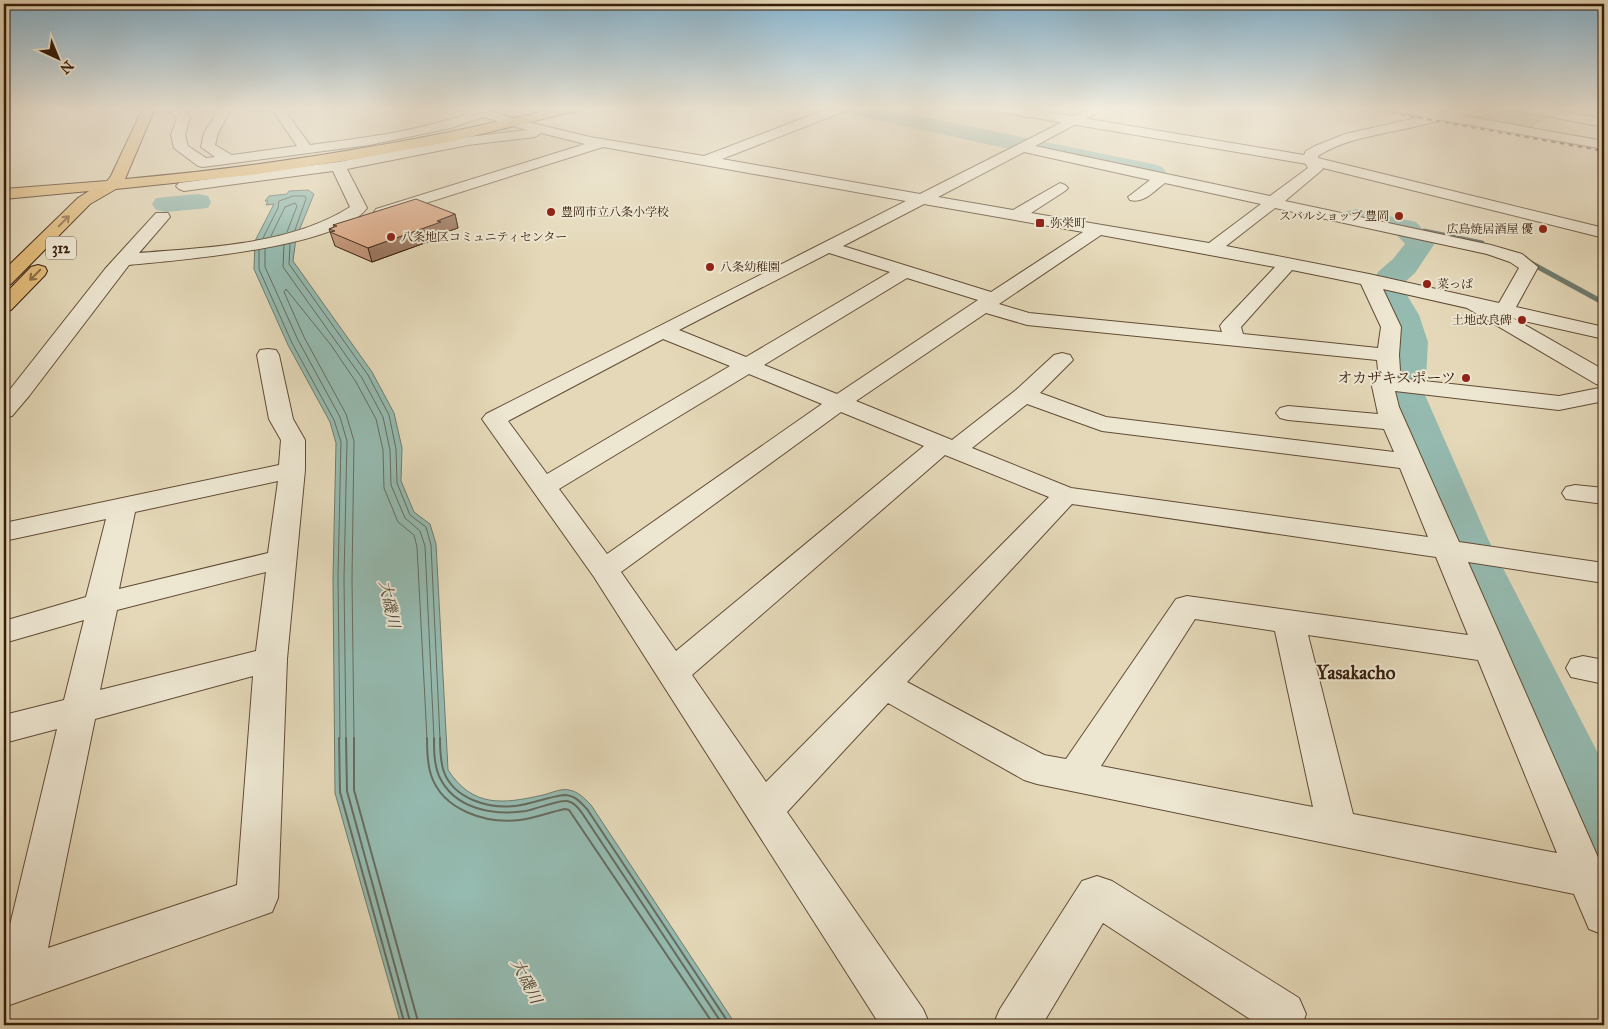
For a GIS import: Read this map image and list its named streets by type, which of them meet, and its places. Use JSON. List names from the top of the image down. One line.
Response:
{"streets":{"highway":["312"]},"districts":["Yasakacho"],"water":["大磯川"],"places":{"other":["豊岡市立八条小学校","スバルショップ 豊岡","広島焼居酒屋 優","八条地区コミュニティセンター","八条幼稚園","菜っぱ","土地改良碑","オカザキスポーツ"],"transit":["弥栄町"]},"north":"bottom right"}
